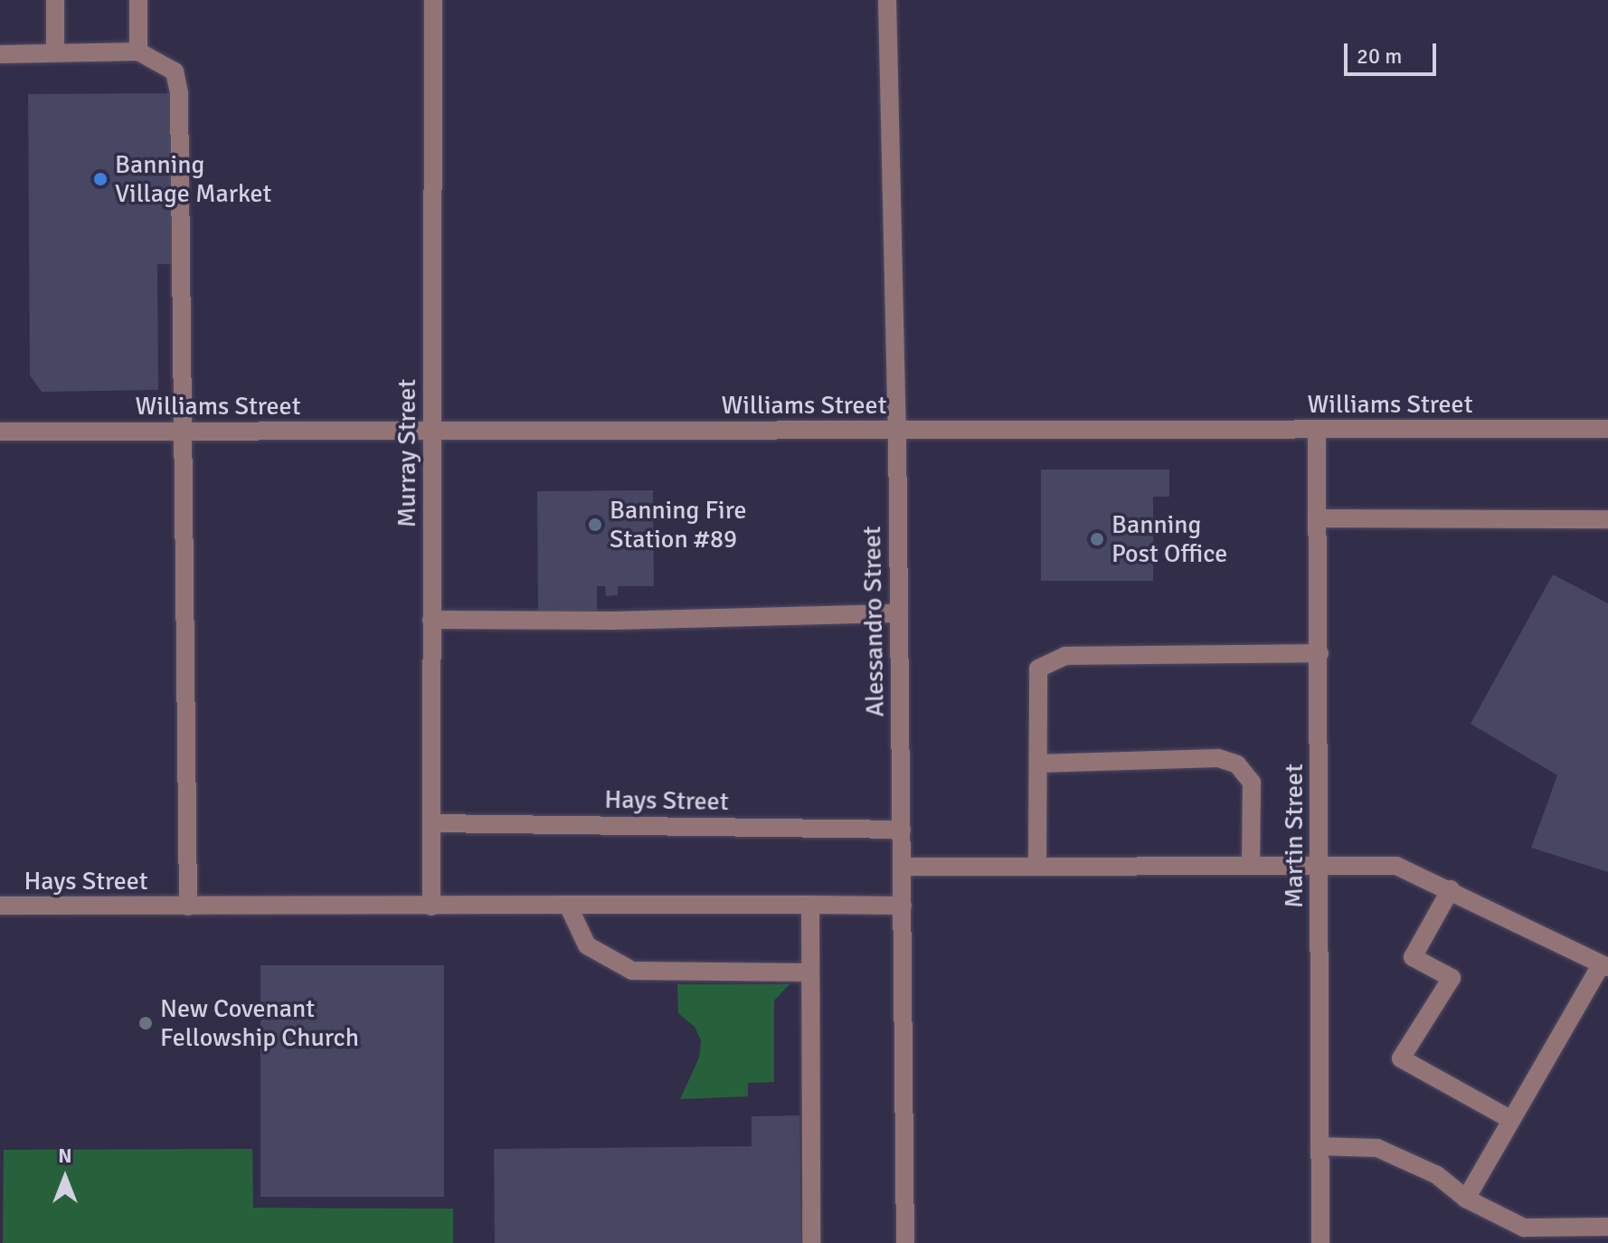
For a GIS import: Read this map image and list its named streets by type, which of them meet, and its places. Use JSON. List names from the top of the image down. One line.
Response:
{"streets":{"street":["Williams Street","Murray Street","Alessandro Street","Hays Street","Martin Street"]},"crossings":[["Williams Street","Murray Street"],["Williams Street","Alessandro Street"],["Williams Street","Martin Street"],["Murray Street","Hays Street"],["Alessandro Street","Hays Street"]],"places":["Banning Village Market","Banning Fire Station #89","Banning Post Office","New Covenant Fellowship Church"],"scale_bar":"20 m","north":"top"}
